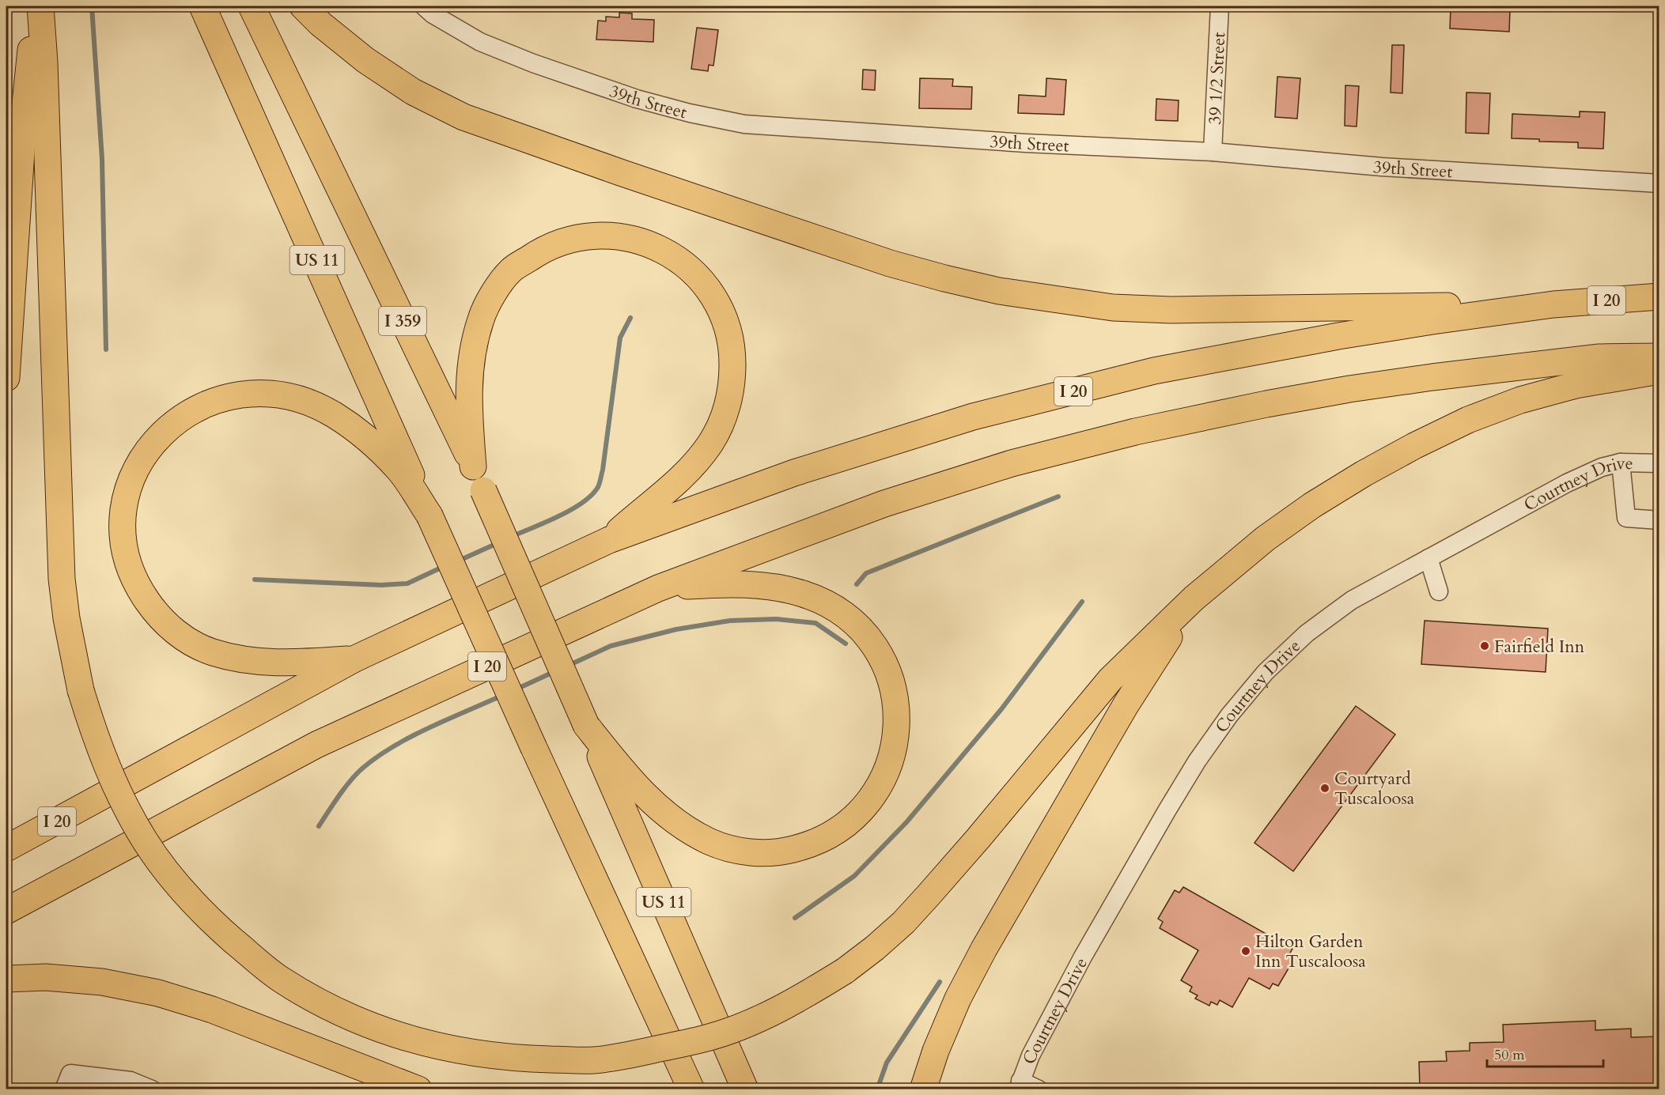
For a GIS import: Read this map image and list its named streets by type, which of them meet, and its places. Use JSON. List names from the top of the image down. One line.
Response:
{"streets":{"highway":["US 11","I 20","I 359"],"street":["39 1/2 Street","39th Street","Courtney Drive"]},"crossings":[["39 1/2 Street","39th Street"],["US 11","I 359"]],"places":["Fairfield Inn","Courtyard Tuscaloosa","Hilton Garden Inn Tuscaloosa"],"scale_bar":"50 m"}
